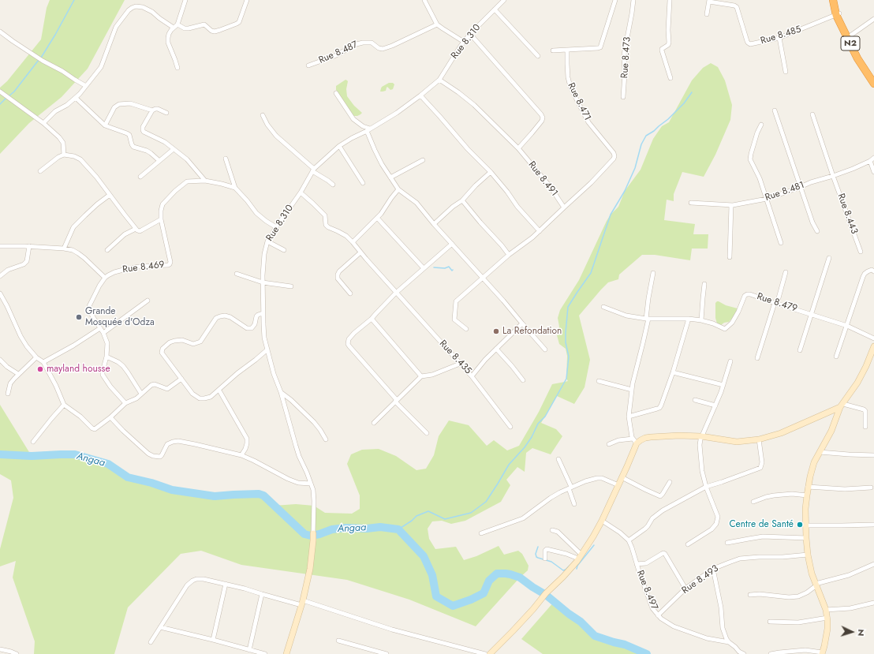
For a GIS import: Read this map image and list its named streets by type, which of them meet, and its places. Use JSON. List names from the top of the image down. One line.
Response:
{"streets":{"highway":["N2"],"street":["Rue 8.485","Rue 8.310","Rue 8.487","Rue 8.473","Rue 8.471","Rue 8.491","Rue 8.481","Rue 8.443","Rue 8.469","Rue 8.479","Rue 8.435","Rue 8.493","Rue 8.497"]},"crossings":[["Rue 8.485","N2"],["Rue 8.310","Rue 8.491"],["Rue 8.310","Rue 8.435"],["Rue 8.471","Rue 8.491"],["Rue 8.481","Rue 8.443"],["Rue 8.493","Rue 8.497"]],"water":["Angaa"],"places":["Grande Mosquée d'Odza","La Refondation","mayland housse","Centre de Santé"],"north":"right"}
